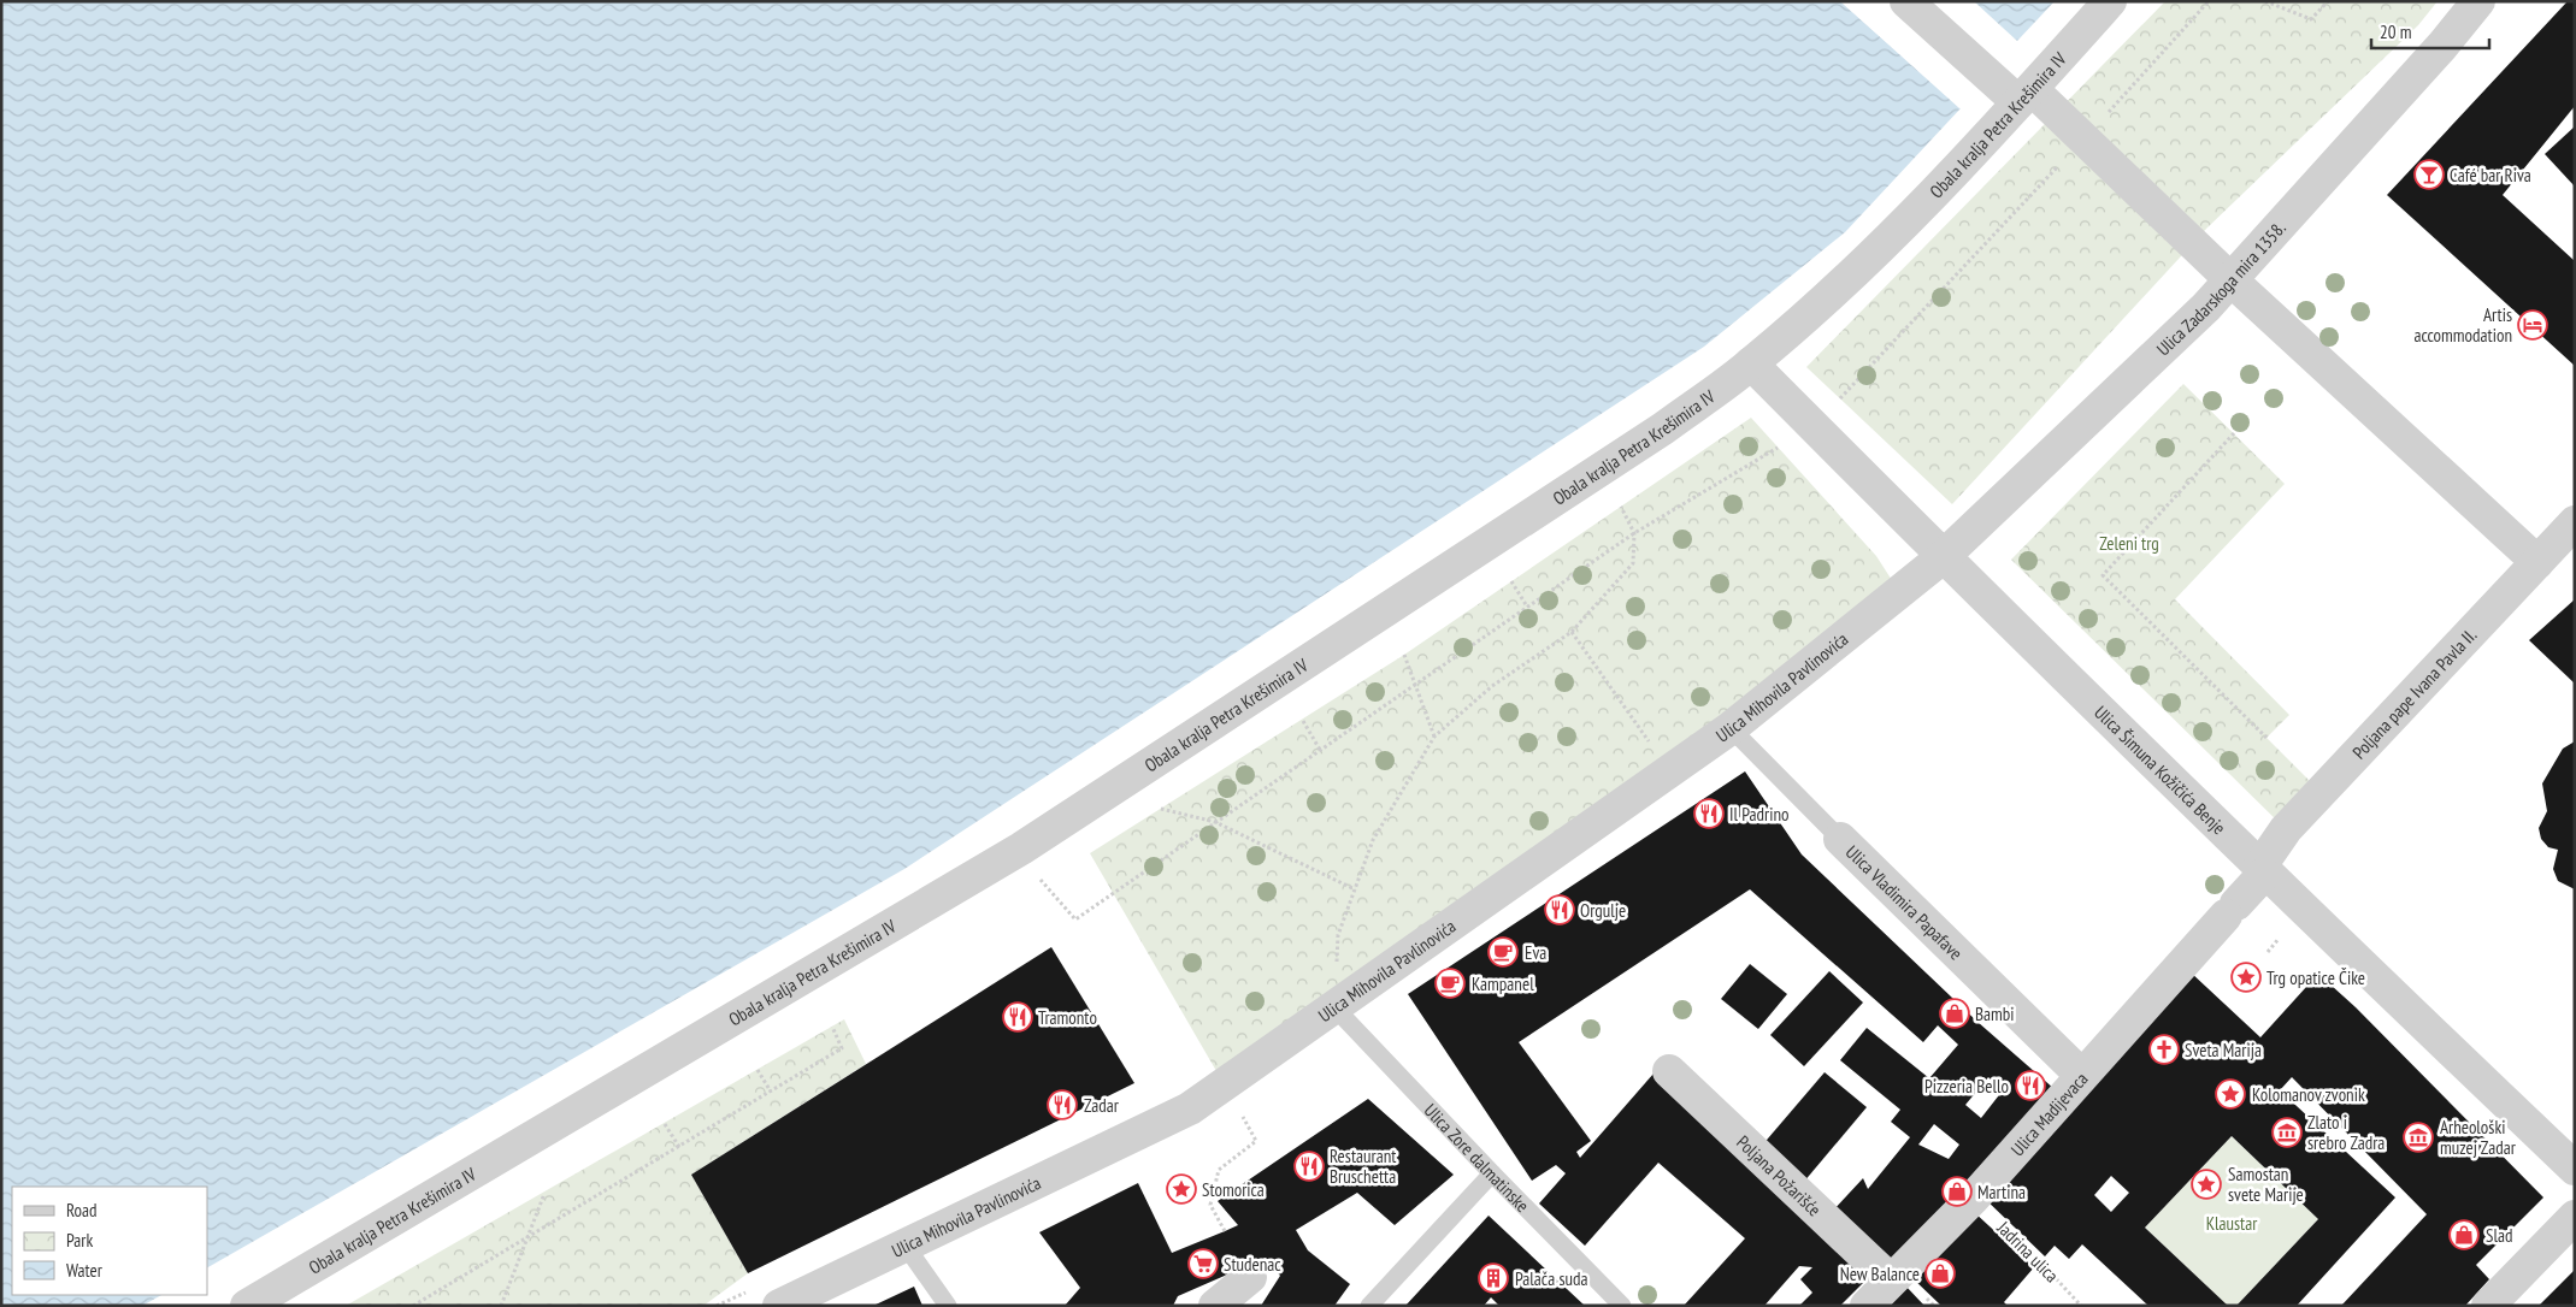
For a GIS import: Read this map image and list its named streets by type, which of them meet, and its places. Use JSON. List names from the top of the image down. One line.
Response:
{"streets":{"street":["Obala kralja Petra Krešimira IV","Ulica Zadarskoga mira 1358.","Ulica Mihovila Pavlinovića","Poljana pape Ivana Pavla II.","Ulica Šimuna Kožičića Benje","Ulica Vladimira Papafave","Ulica Madijevaca","Poljana Požarišće"],"lane":["Ulica Zore dalmatinske"],"path":["Jadrina ulica"]},"crossings":[["Obala kralja Petra Krešimira IV","Ulica Šimuna Kožičića Benje"],["Ulica Zadarskoga mira 1358.","Ulica Mihovila Pavlinovića"],["Ulica Zadarskoga mira 1358.","Ulica Šimuna Kožičića Benje"],["Ulica Mihovila Pavlinovića","Ulica Šimuna Kožičića Benje"],["Ulica Mihovila Pavlinovića","Ulica Vladimira Papafave"],["Ulica Mihovila Pavlinovića","Ulica Zore dalmatinske"],["Poljana pape Ivana Pavla II.","Ulica Šimuna Kožičića Benje"],["Poljana pape Ivana Pavla II.","Ulica Madijevaca"],["Ulica Vladimira Papafave","Ulica Madijevaca"],["Ulica Madijevaca","Poljana Požarišće"],["Ulica Madijevaca","Jadrina ulica"]],"parks":["Zeleni trg","Klaustar"],"places":{"bar":["Café bar Riva"],"hotel":["Artis accommodation"],"restaurant":["Il Padrino","Orgulje","Tramonto","Pizzeria Bello","Zadar","Restaurant Bruschetta"],"cafe":["Eva","Kampanel"],"place":["Trg opatice Čike","Kolomanov zvonik","Samostan svete Marije","Stomorica"],"shop":["Bambi","Martina","Slad","New Balance"],"church":["Sveta Marija"],"museum":["Zlato i srebro Zadra","Arheološki muzej Zadar"],"supermarket":["Studenac"],"building":["Palača suda"]},"legend":["Road","Park","Water"],"scale_bar":"20 m"}
